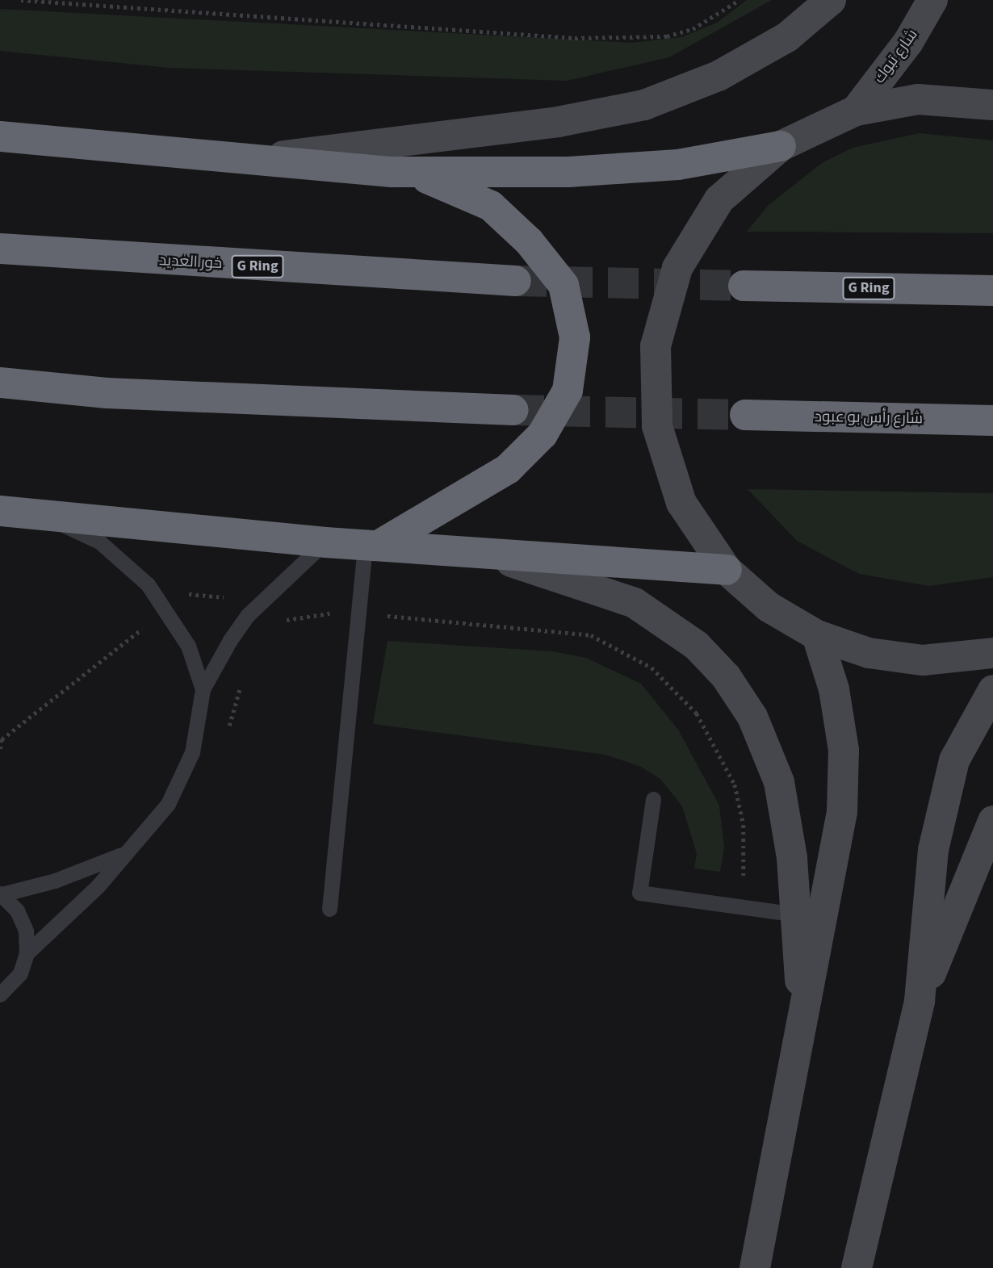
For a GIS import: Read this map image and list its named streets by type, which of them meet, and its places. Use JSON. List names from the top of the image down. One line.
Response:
{"streets":{"highway":["خور العديد","G Ring","شارع رأس بو عبود"],"street":["شارع تبوك"]}}
